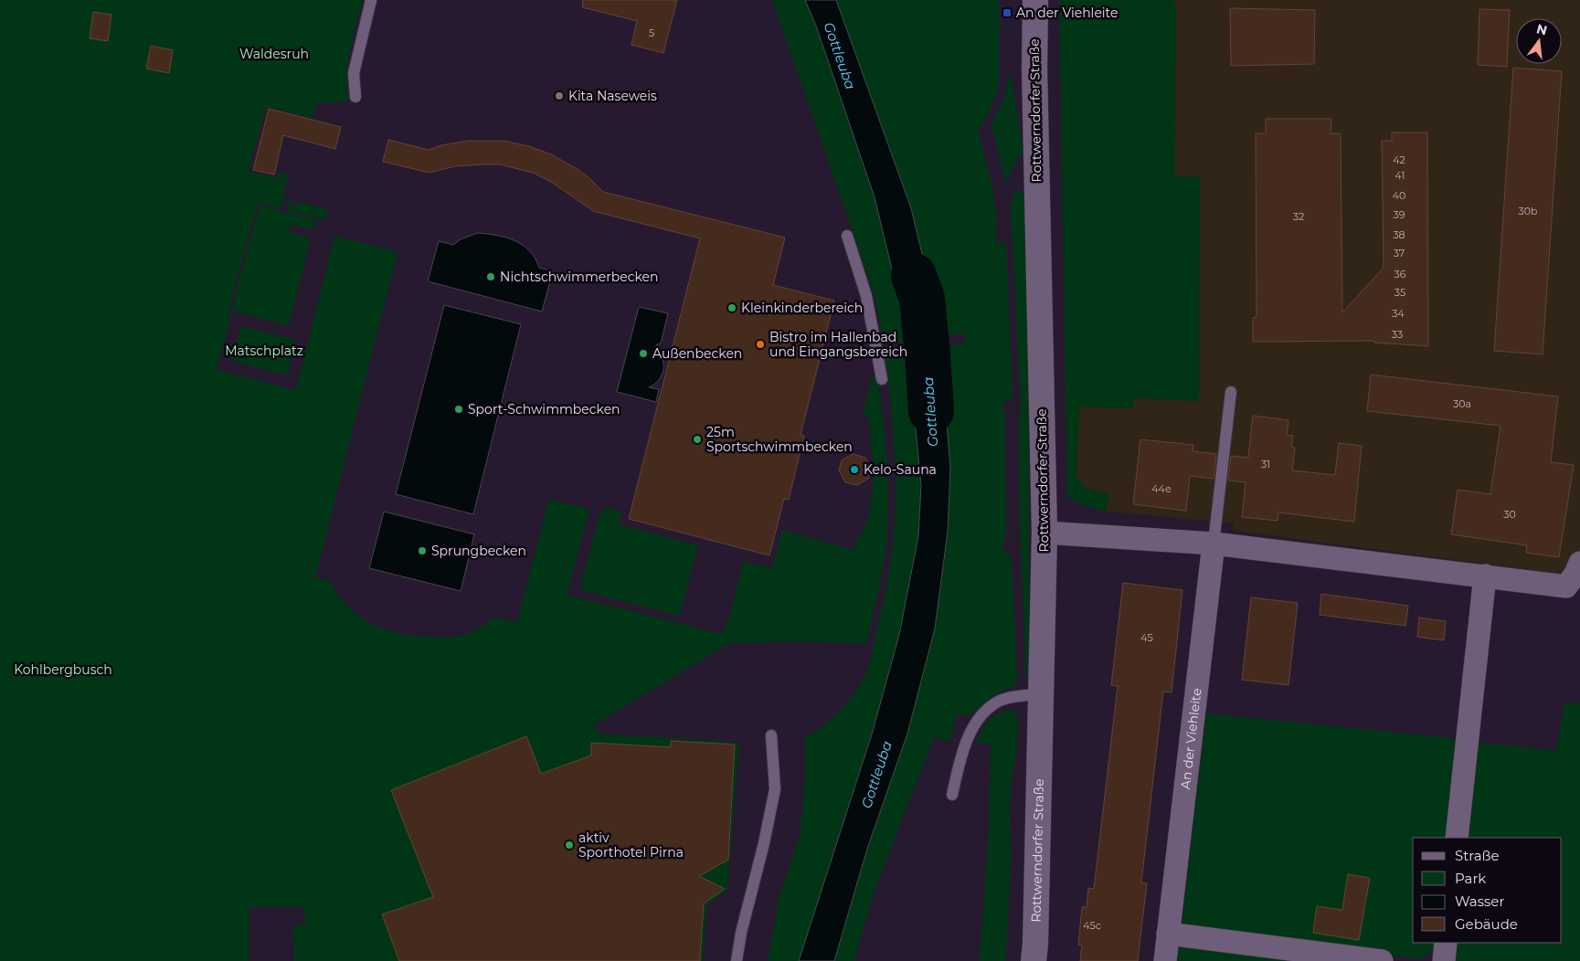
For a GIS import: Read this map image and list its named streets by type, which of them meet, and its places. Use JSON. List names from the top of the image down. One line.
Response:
{"streets":{"main road":["Rottwerndorfer Straße"],"street":["An der Viehleite"]},"water":["Gottleuba"],"parks":["Waldesruh","Matschplatz","Kohlbergbusch"],"places":{"transit":["An der Viehleite"],"other":["Kita Naseweis","Nichtschwimmerbecken","Kleinkinderbereich","Bistro im Hallenbad und Eingangsbereich","Außenbecken","Sport-Schwimmbecken","25m Sportschwimmbecken","Kelo-Sauna","Sprungbecken","aktiv Sporthotel Pirna"]},"house_numbers":["5","42","41","40","30b","39","32","38","37","36","35","34","33","30a","31","44e","30","45","45c"],"legend":["Straße","Park","Wasser","Gebäude"],"north":"top"}
